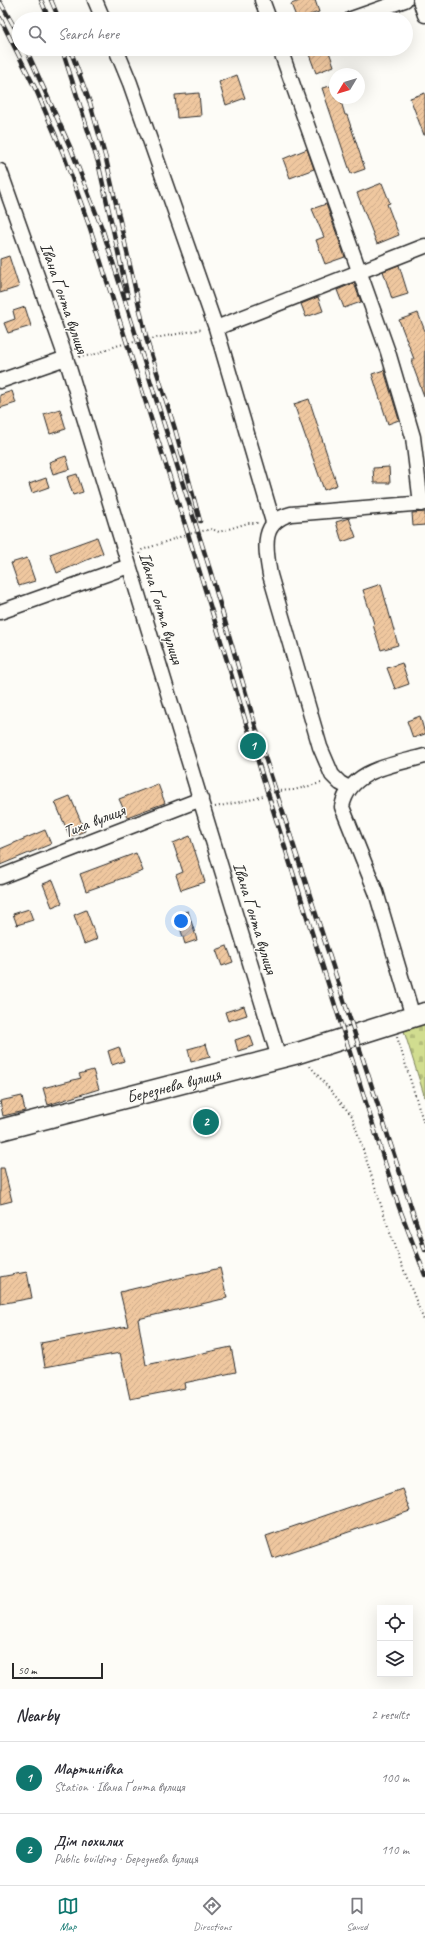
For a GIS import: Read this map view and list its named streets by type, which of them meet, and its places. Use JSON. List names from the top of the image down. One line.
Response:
{"streets":{"main road":["Березнева вулиця"],"street":["Івана Ґонта вулиця","Тиха вулиця"]},"crossings":[["Івана Ґонта вулиця","Тиха вулиця"],["Івана Ґонта вулиця","Березнева вулиця"]],"scale_bar":"50 m","north":"bottom left","page":{"search":"Search here","pins":["1","2"],"scale":"50 m","heading":["Nearby","2 results"],"list":[{"mark":"1","name":"Мартинівка","note":"Station · Івана Ґонта вулиця","value":"100 m"},{"mark":"2","name":"Дiм похилих","note":"Public building · Березнева вулиця","value":"110 m"}],"nav":["Map","Directions","Saved"]}}
